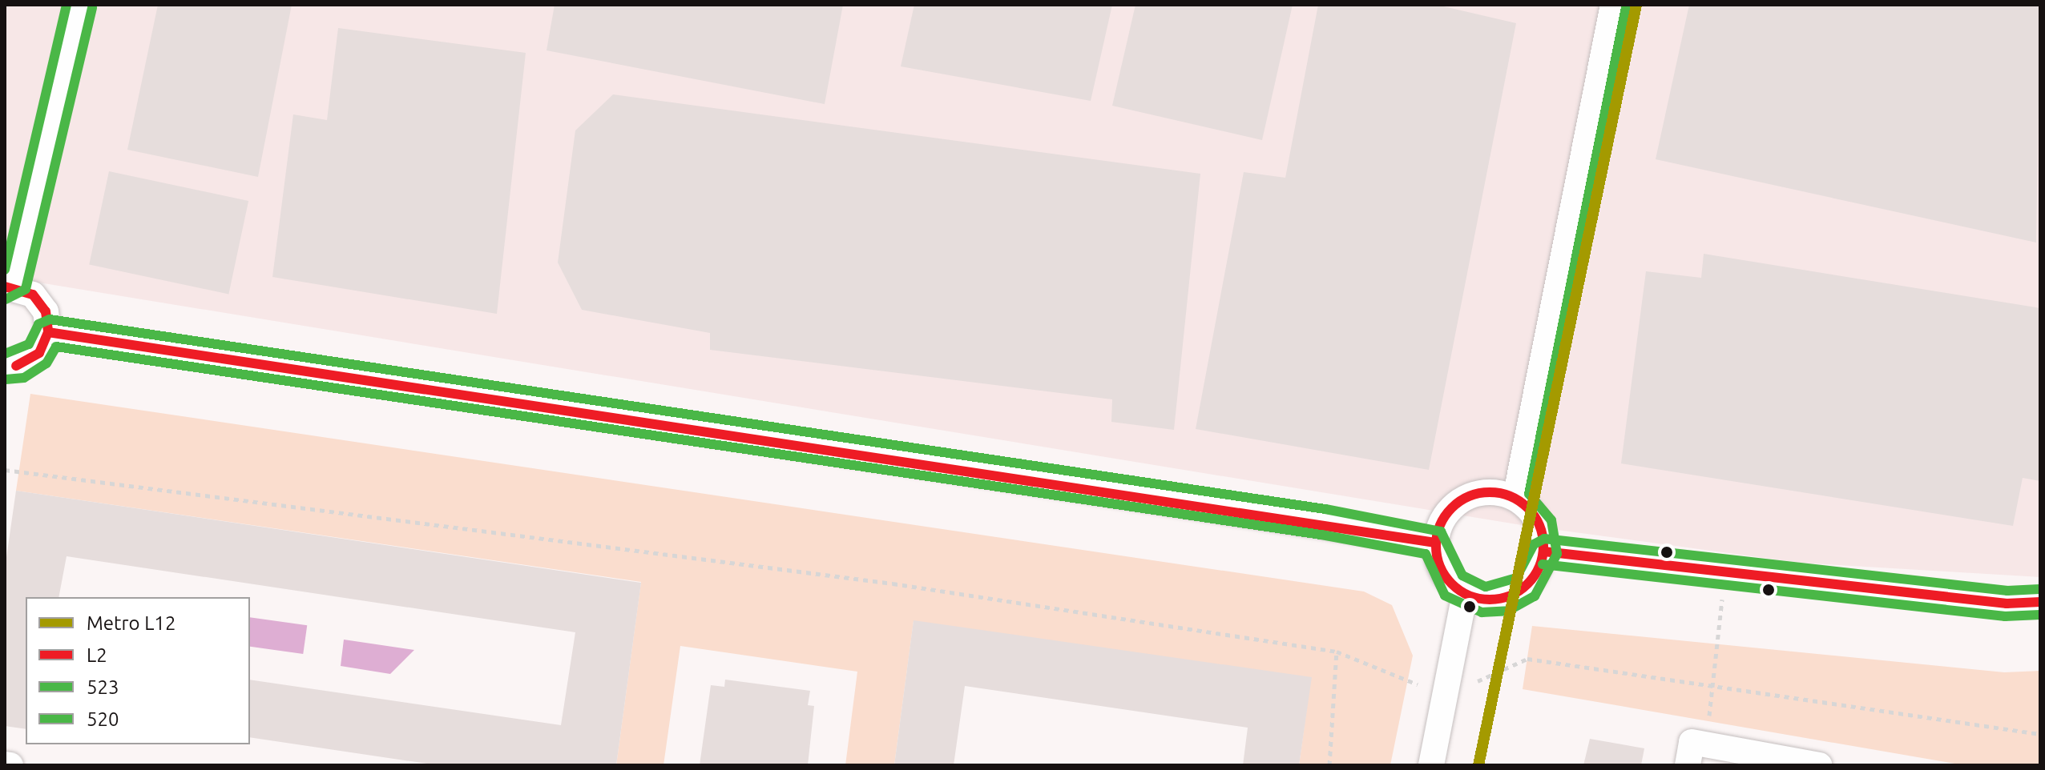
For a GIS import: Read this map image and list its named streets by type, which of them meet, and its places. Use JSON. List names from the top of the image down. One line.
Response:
{"lines":["metro line L12","transit line 520","transit line 523","transit line L2"],"legend":["Metro L12","L2","523","520"]}
